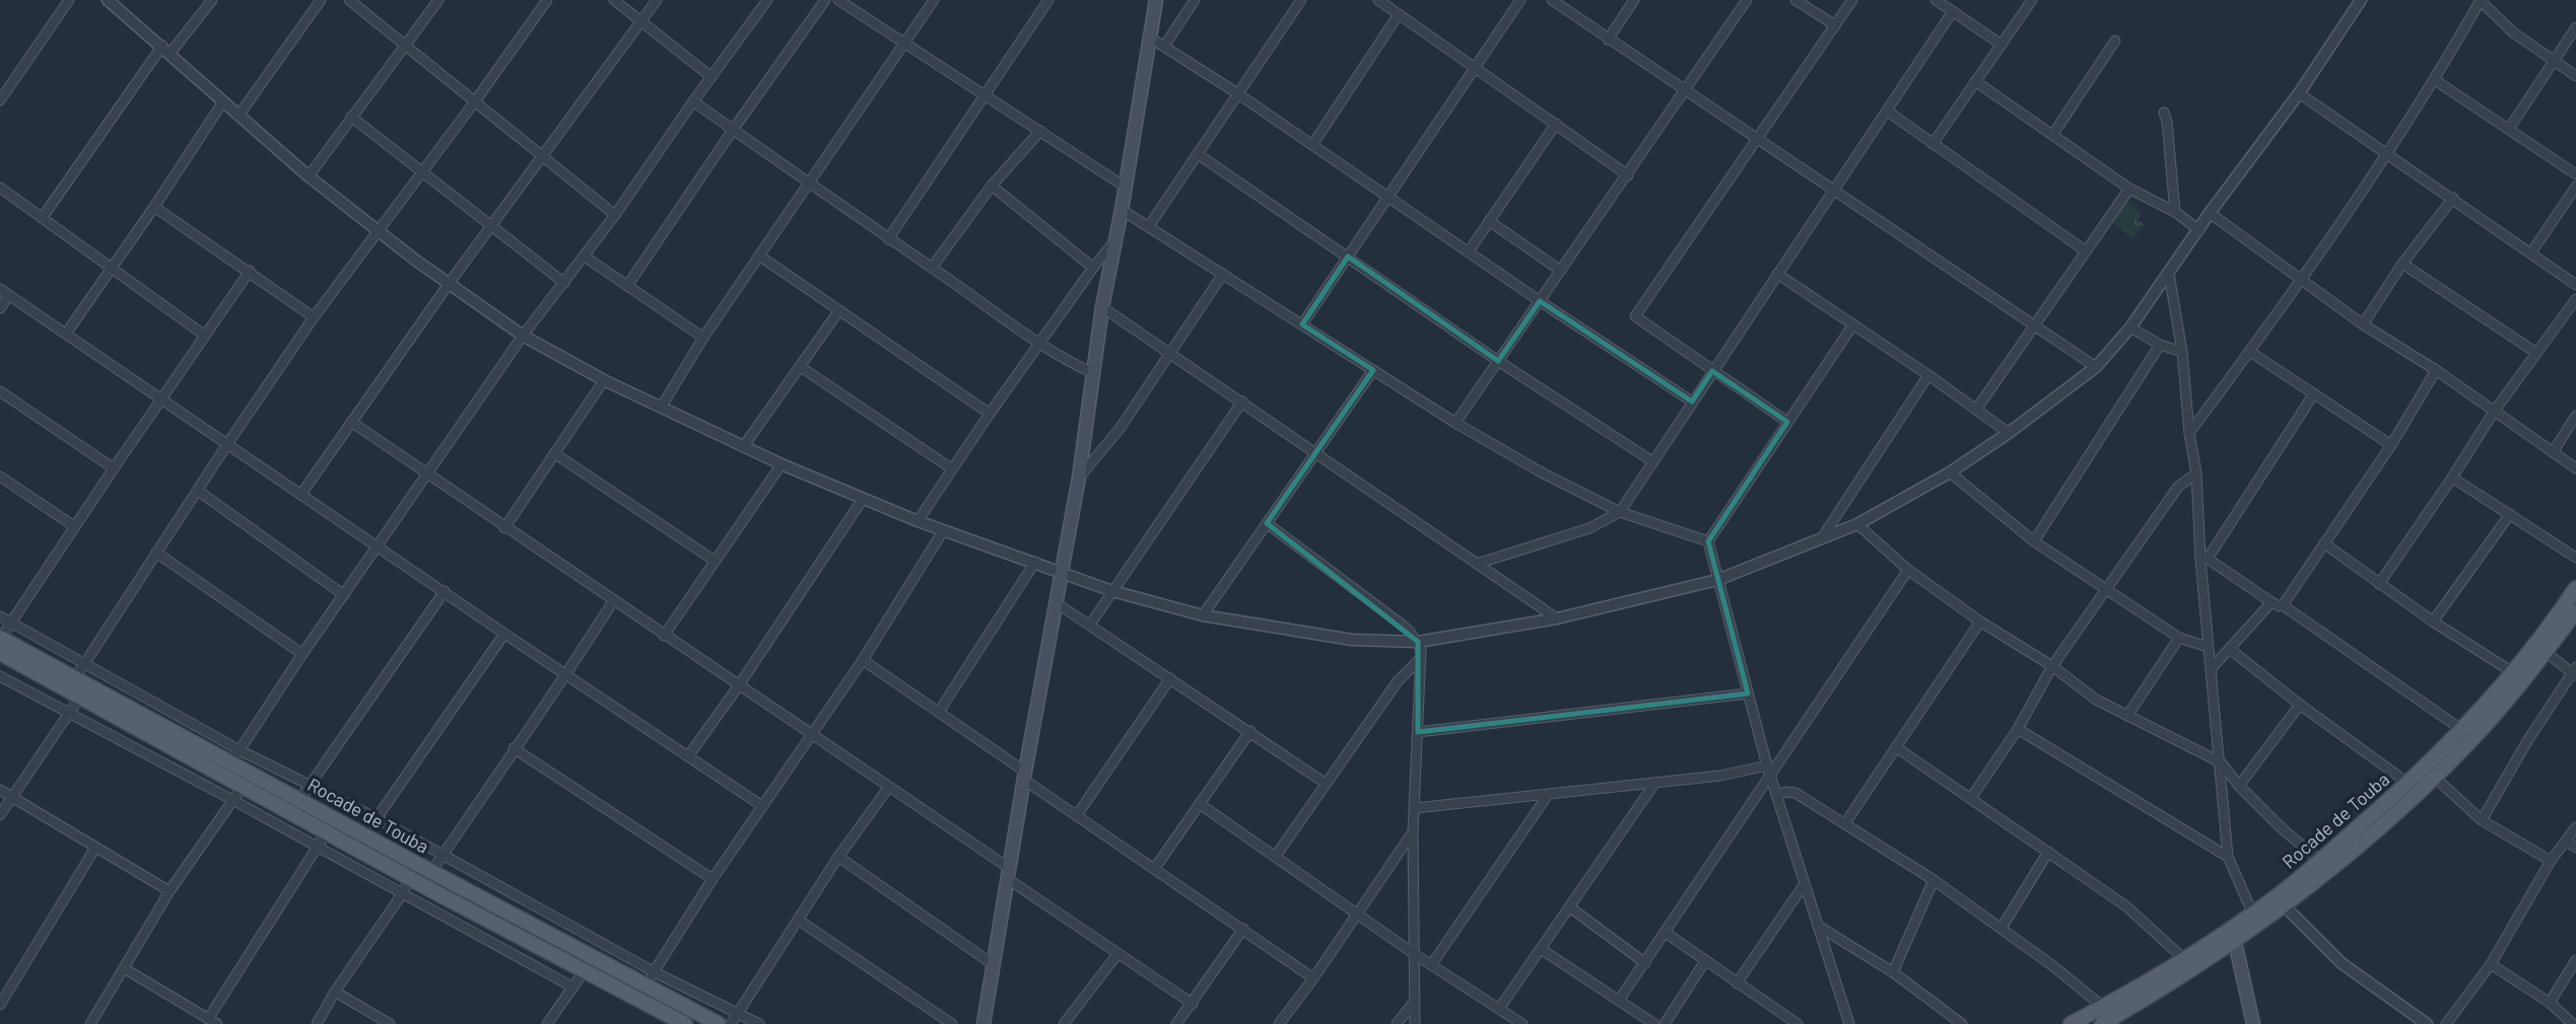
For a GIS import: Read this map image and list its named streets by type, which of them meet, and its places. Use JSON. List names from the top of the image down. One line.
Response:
{"streets":{"main road":["Rocade de Touba"]}}
